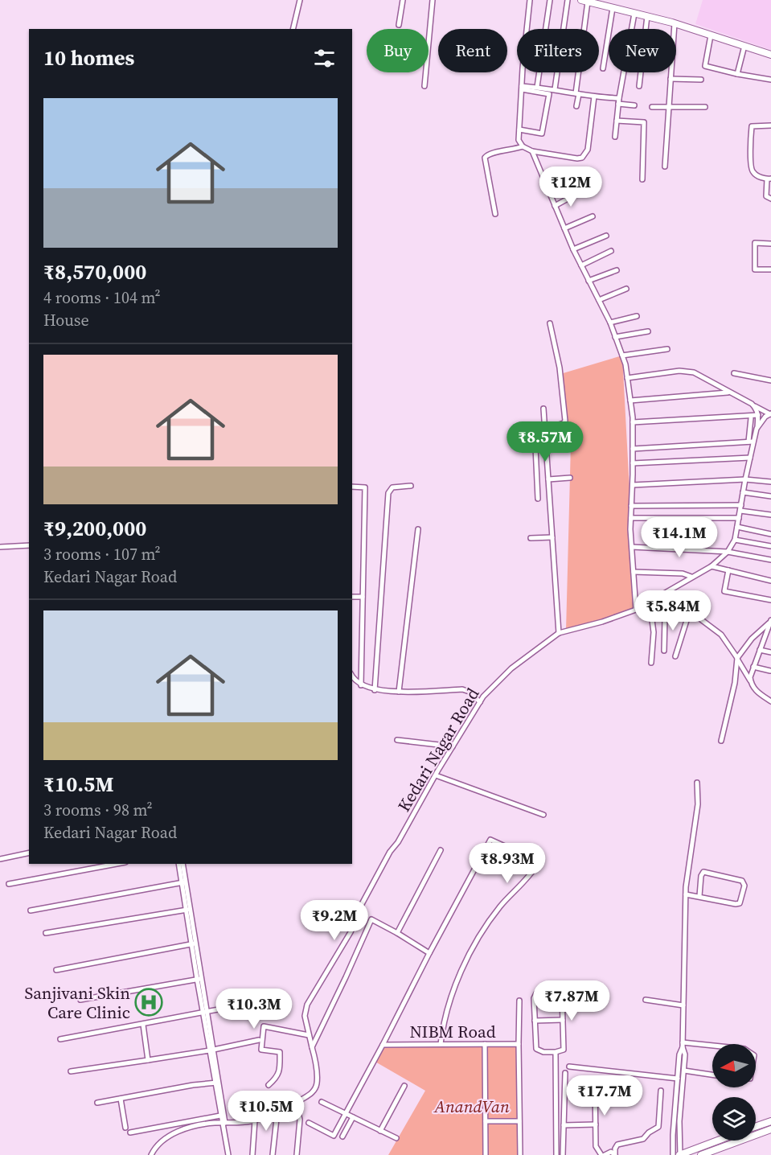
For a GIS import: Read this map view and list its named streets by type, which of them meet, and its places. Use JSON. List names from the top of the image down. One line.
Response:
{"streets":{"street":["Kedari Nagar Road","NIBM Road"]},"parks":["AnandVan"],"places":{"hospital":["Sanjivani Skin Care Clinic"]},"north":"left","page":{"chip":["Buy","Rent","Filters","New"],"heading":"10 homes","list":[{"name":"₹8,570,000","note":"4 rooms · 104 m² · House"},{"name":"₹9,200,000","note":"3 rooms · 107 m² · Kedari Nagar Road"},{"name":"₹10.5M","note":"3 rooms · 98 m² · Kedari Nagar Road"}],"price":["₹12M","₹8.57M","₹14.1M","₹5.84M","₹8.93M","₹9.2M","₹7.87M","₹10.3M","₹17.7M","₹10.5M"]}}
